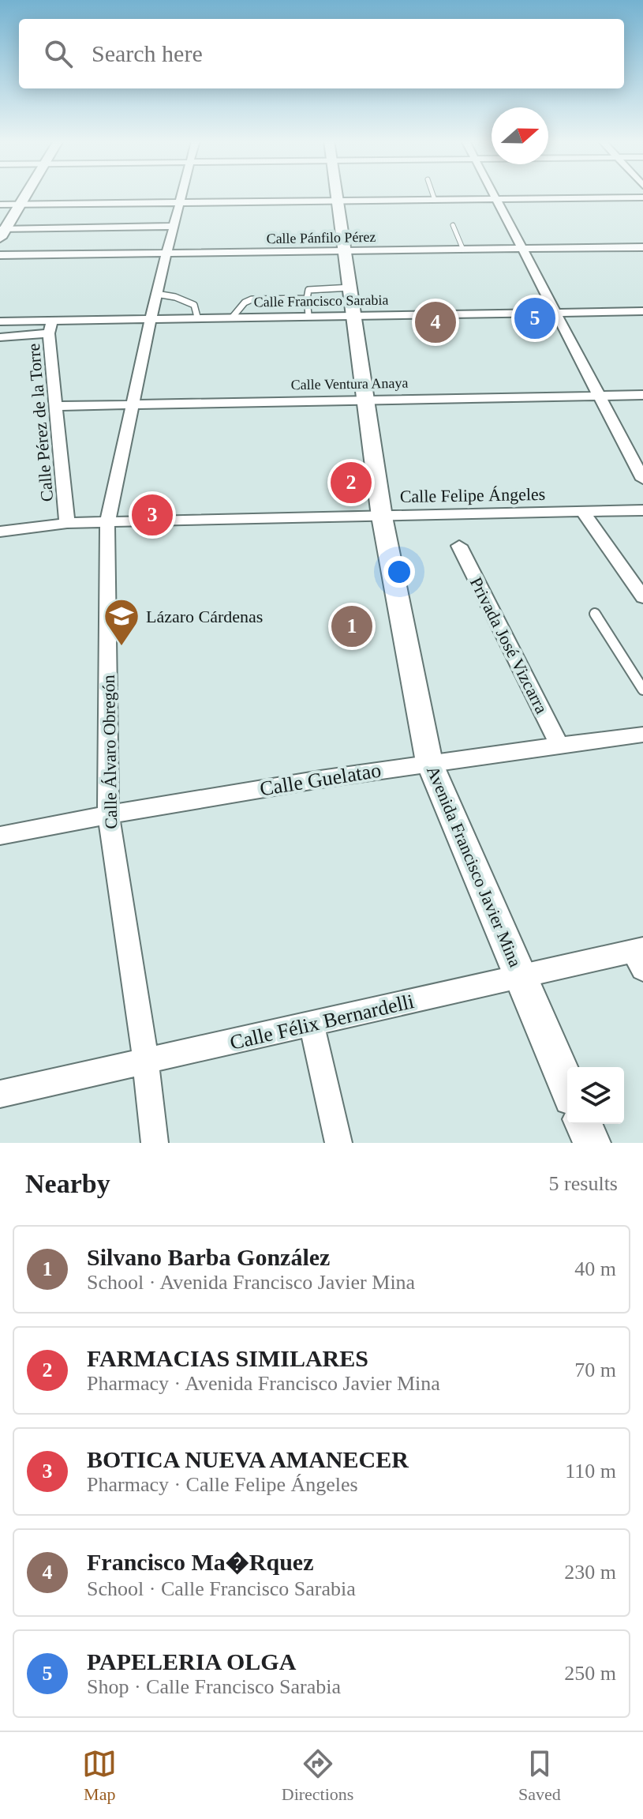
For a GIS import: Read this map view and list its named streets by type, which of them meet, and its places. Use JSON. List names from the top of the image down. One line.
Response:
{"streets":{"main road":["Avenida Francisco Javier Mina"],"street":["Calle Pánfilo Pérez","Calle Francisco Sarabia","Calle Ventura Anaya","Calle Pérez de la Torre","Calle Felipe Ángeles","Privada José Vizcarra","Calle Álvaro Obregón","Calle Guelatao","Calle Félix Bernardelli"]},"crossings":[["Calle Pánfilo Pérez","Calle Álvaro Obregón"],["Calle Pánfilo Pérez","Avenida Francisco Javier Mina"],["Calle Francisco Sarabia","Calle Pérez de la Torre"],["Calle Francisco Sarabia","Calle Álvaro Obregón"],["Calle Francisco Sarabia","Avenida Francisco Javier Mina"],["Calle Ventura Anaya","Calle Pérez de la Torre"],["Calle Ventura Anaya","Calle Álvaro Obregón"],["Calle Ventura Anaya","Avenida Francisco Javier Mina"],["Calle Pérez de la Torre","Calle Felipe Ángeles"],["Calle Felipe Ángeles","Calle Álvaro Obregón"],["Calle Felipe Ángeles","Avenida Francisco Javier Mina"],["Privada José Vizcarra","Calle Guelatao"],["Calle Álvaro Obregón","Calle Guelatao"],["Calle Álvaro Obregón","Calle Félix Bernardelli"],["Calle Guelatao","Avenida Francisco Javier Mina"],["Avenida Francisco Javier Mina","Calle Félix Bernardelli"]],"places":{"school or university":["Lázaro Cárdenas"]},"north":"right","page":{"search":"Search here","pins":["5","4","2","3","1"],"heading":["Nearby","5 results"],"list":[{"mark":"1","name":"Silvano Barba González","note":"School · Avenida Francisco Javier Mina","value":"40 m"},{"mark":"2","name":"FARMACIAS SIMILARES","note":"Pharmacy · Avenida Francisco Javier Mina","value":"70 m"},{"mark":"3","name":"BOTICA NUEVA AMANECER","note":"Pharmacy · Calle Felipe Ángeles","value":"110 m"},{"mark":"4","name":"Francisco Ma�Rquez","note":"School · Calle Francisco Sarabia","value":"230 m"},{"mark":"5","name":"PAPELERIA OLGA","note":"Shop · Calle Francisco Sarabia","value":"250 m"}],"nav":["Map","Directions","Saved"]}}
